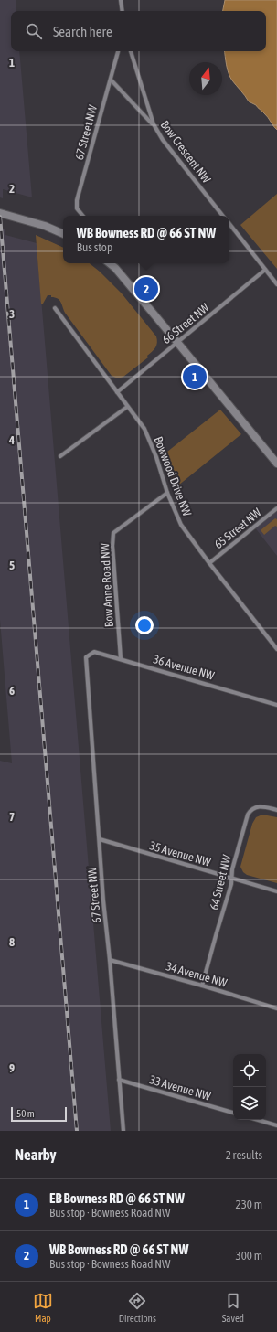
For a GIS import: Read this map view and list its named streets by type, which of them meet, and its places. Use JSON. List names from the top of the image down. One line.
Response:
{"streets":{"street":["67 Street NW","Bow Crescent NW","66 Street NW","Bowwood Drive NW","65 Street NW","Bow Anne Road NW","36 Avenue NW","35 Avenue NW","64 Street NW","34 Avenue NW","33 Avenue NW"]},"crossings":[["67 Street NW","36 Avenue NW"],["67 Street NW","35 Avenue NW"],["67 Street NW","34 Avenue NW"],["67 Street NW","33 Avenue NW"],["Bow Crescent NW","66 Street NW"],["66 Street NW","Bowwood Drive NW"],["Bowwood Drive NW","65 Street NW"],["Bowwood Drive NW","Bow Anne Road NW"],["Bow Anne Road NW","36 Avenue NW"],["35 Avenue NW","64 Street NW"],["64 Street NW","34 Avenue NW"]],"scale_bar":"50 m","north":"top","page":{"search":"Search here","popup":["WB Bowness RD @ 66 ST NW","Bus stop"],"pins":["2","1"],"scale":"50 m","heading":["Nearby","2 results"],"list":[{"mark":"1","name":"EB Bowness RD @ 66 ST NW","note":"Bus stop · Bowness Road NW","value":"230 m"},{"mark":"2","name":"WB Bowness RD @ 66 ST NW","note":"Bus stop · Bowness Road NW","value":"300 m"}],"nav":["Map","Directions","Saved"]},"grid":{"rows":["1","2","3","4","5","6","7","8","9"]}}
